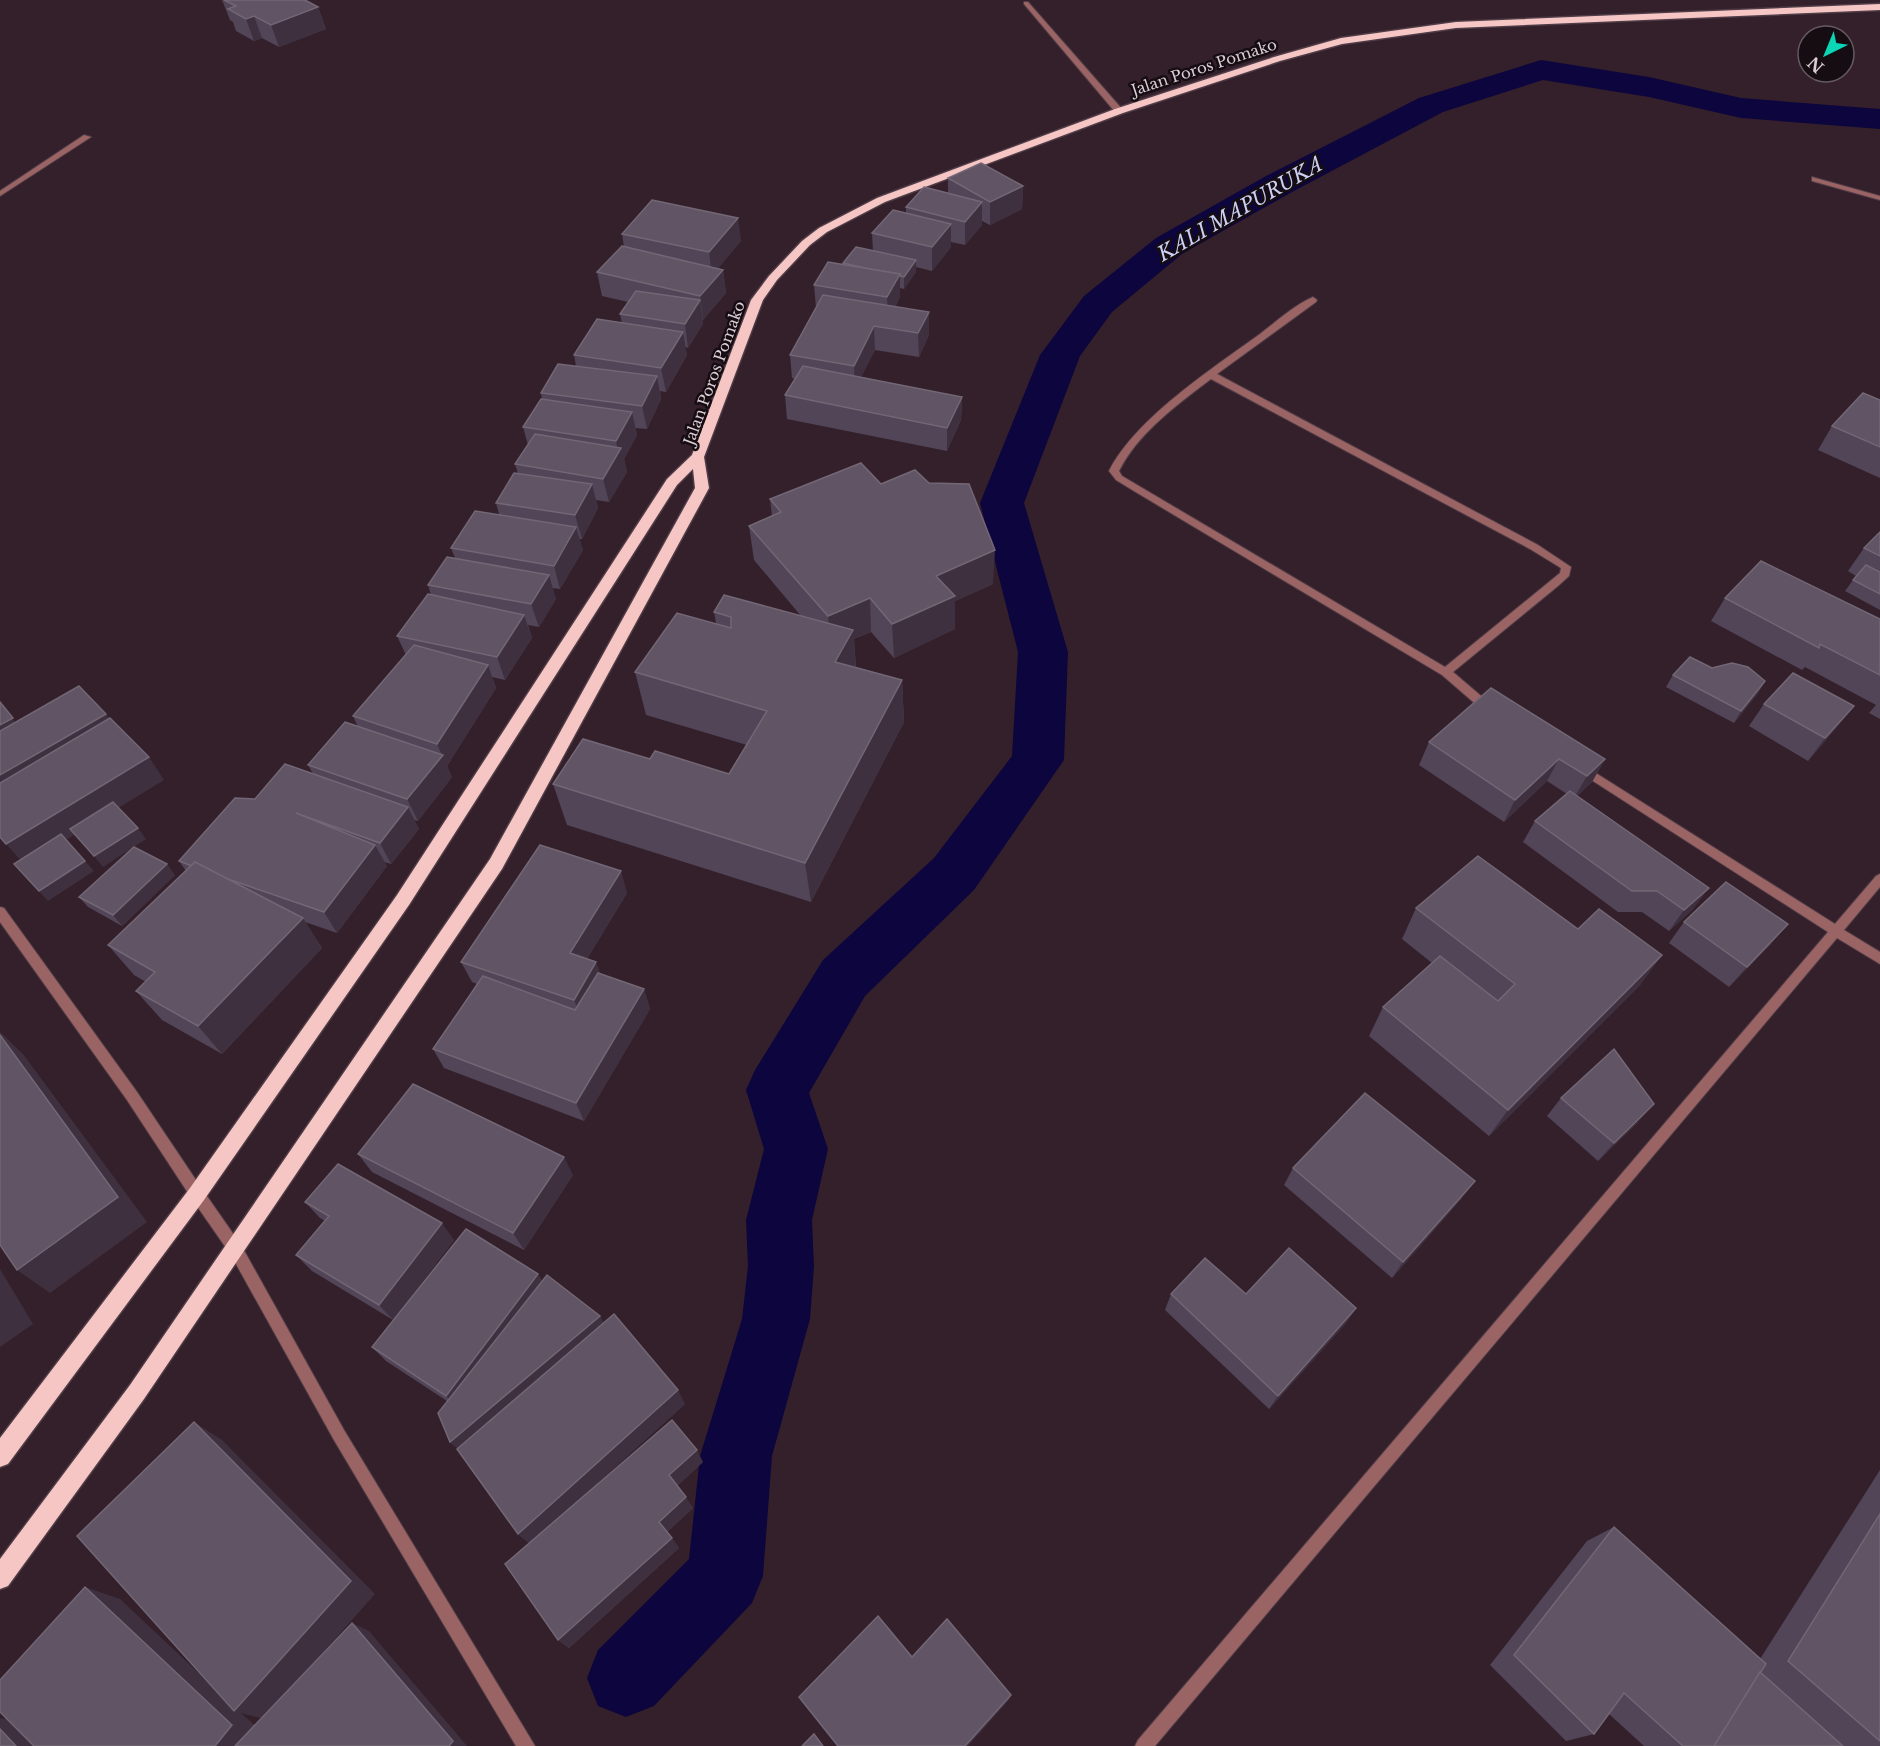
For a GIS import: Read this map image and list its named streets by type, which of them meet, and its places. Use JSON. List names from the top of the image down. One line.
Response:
{"streets":{"highway":["Jalan Poros Pomako"]},"water":["KALI MAPURUKA"],"north":"bottom left"}
